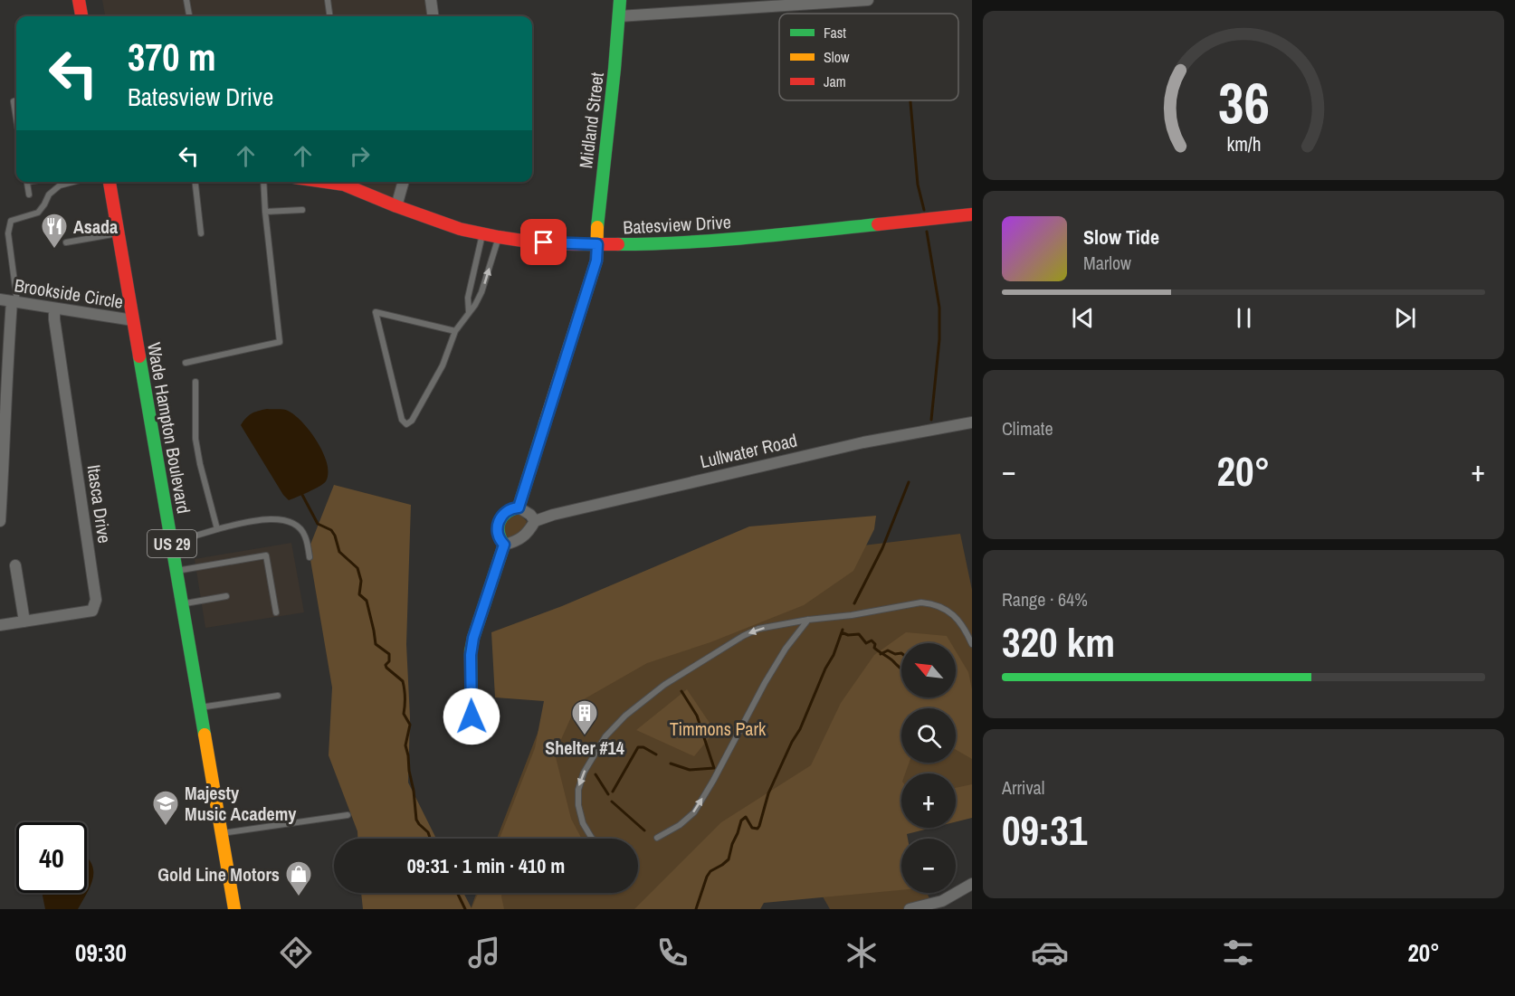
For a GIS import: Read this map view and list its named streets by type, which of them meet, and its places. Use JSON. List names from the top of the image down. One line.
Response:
{"streets":{"street":["Midland Street","Batesview Drive","Brookside Circle","Wade Hampton Boulevard","Lullwater Road","Itasca Drive","US 29"]},"crossings":[["Midland Street","Batesview Drive"],["Midland Street","Lullwater Road"],["Brookside Circle","Wade Hampton Boulevard"],["Brookside Circle","Itasca Drive"]],"parks":["Timmons Park"],"places":{"restaurant":["Asada"],"building":["Shelter #14"],"school or university":["Majesty Music Academy"],"shop":["Gold Line Motors"]},"legend":["Fast","Slow","Jam"],"north":"top left","page":{"turn":["370 m","Batesview Drive"],"song":["Slow Tide","Marlow"],"tile":["Climate",["Range · 64%","320 km"],["Arrival","09:31"]],"heat":["−","20°","+"],"map_buttons":["+","−"],"limit":"40","trip":"09:31 · 1 min · 410 m","tabs":["09:30","20°"],"gauge":["36","km/h"]}}
